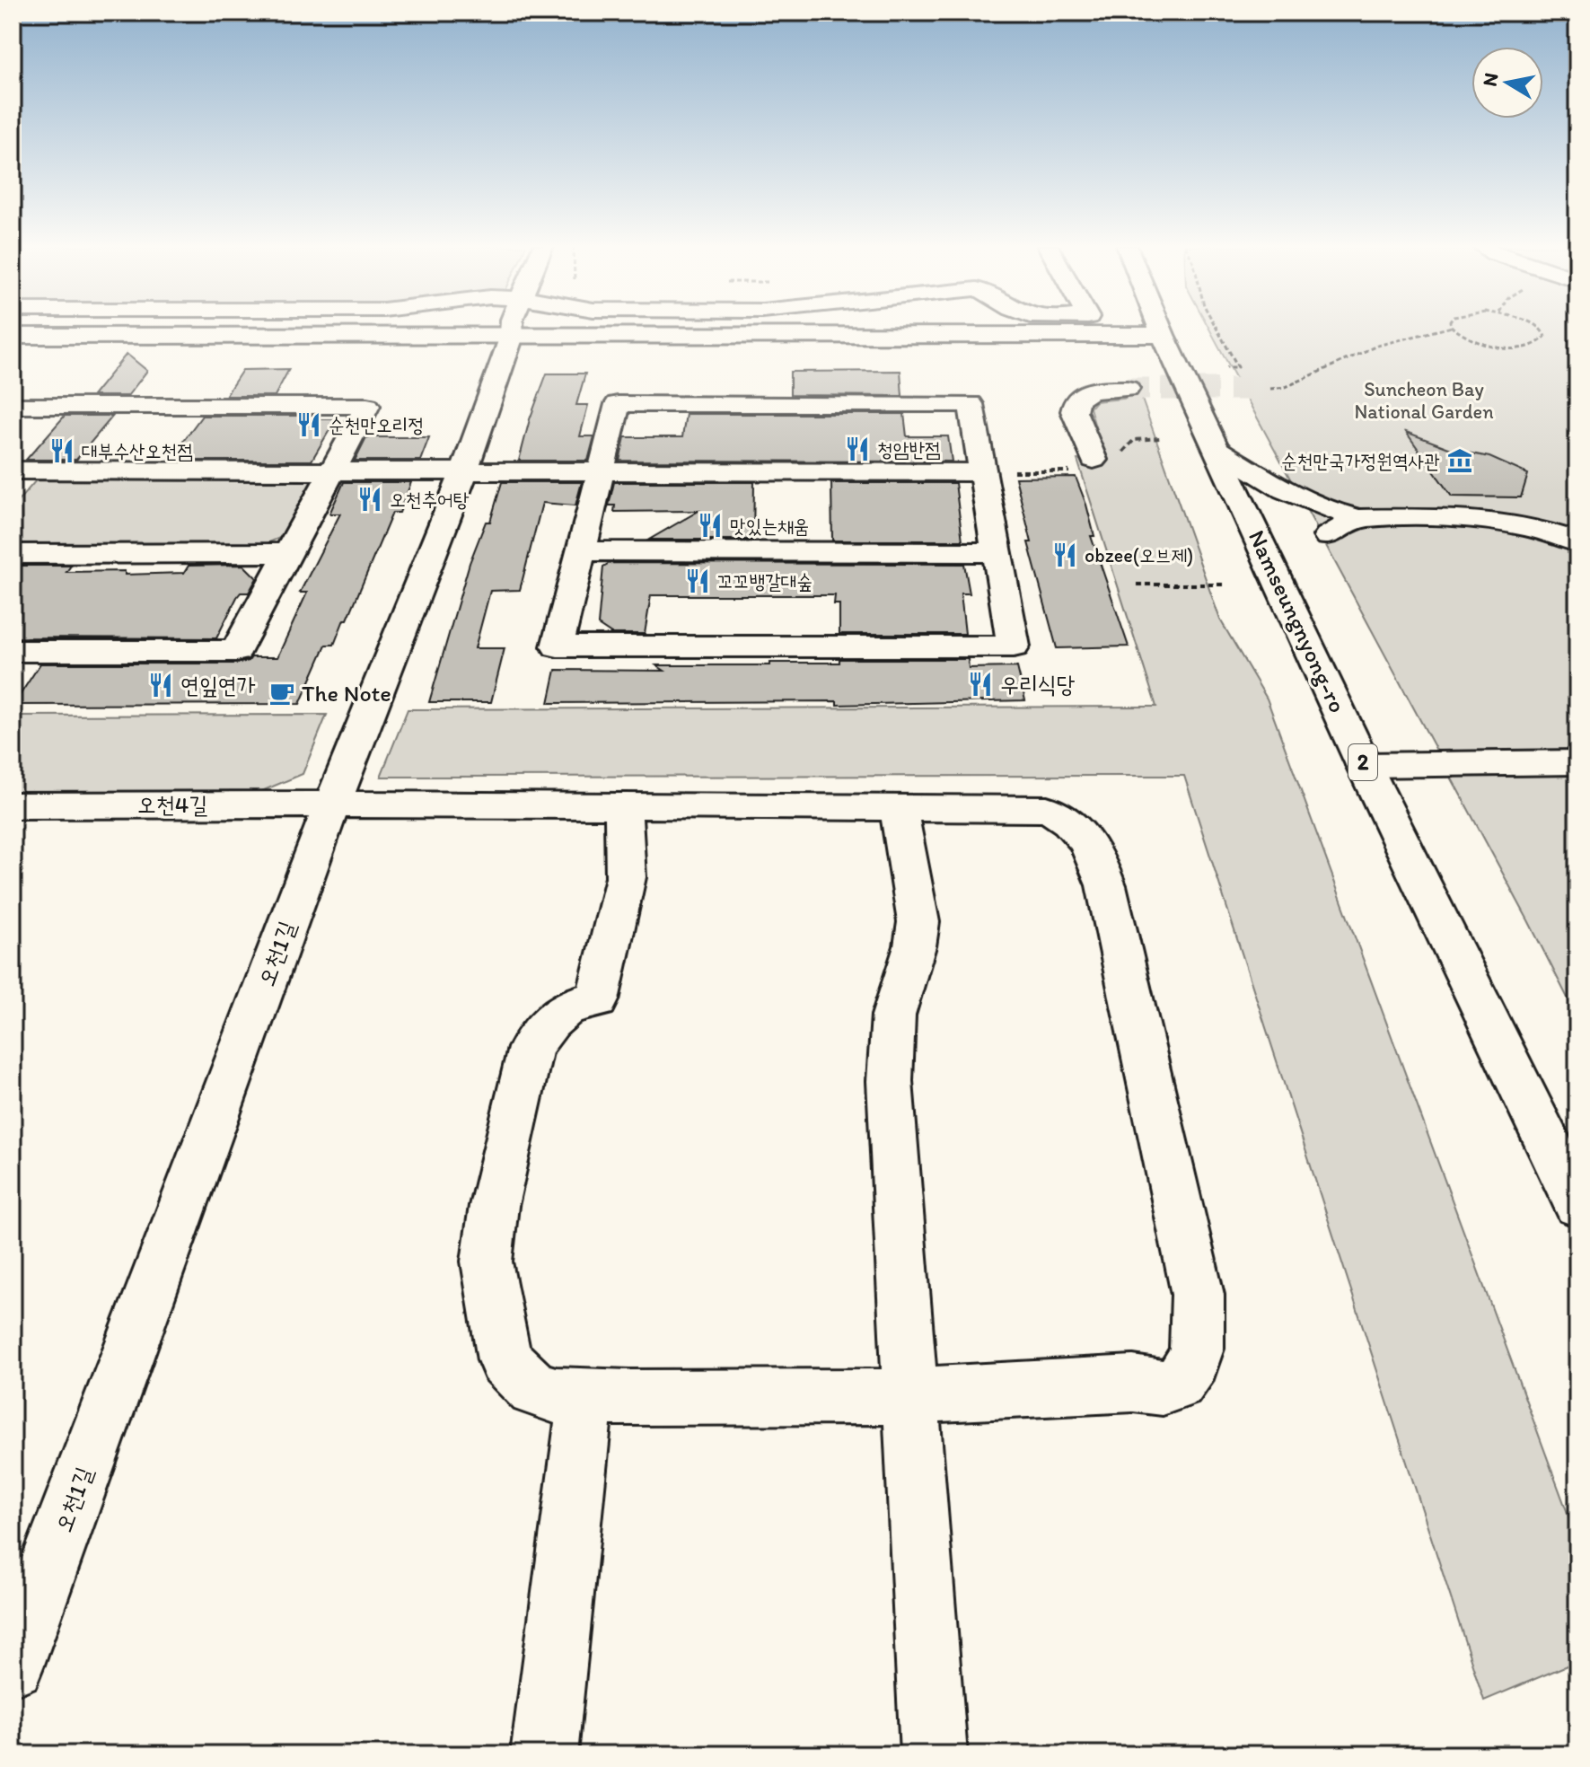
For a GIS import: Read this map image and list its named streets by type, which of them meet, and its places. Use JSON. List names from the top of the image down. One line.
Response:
{"streets":{"street":["Namseungnyong-ro","2","오천4길","오천1길"]},"crossings":[["오천4길","오천1길"]],"parks":["Suncheon Bay National Garden"],"places":{"restaurant":["순천만오리정","청암반점","대부수산오천점","오천추어탕","맛있는채움","obzee(오브제)","꼬꼬뱅갈대숲","우리식당","연잎연가"],"museum":["순천만국가정원역사관"],"cafe":["The Note"]},"north":"left"}
